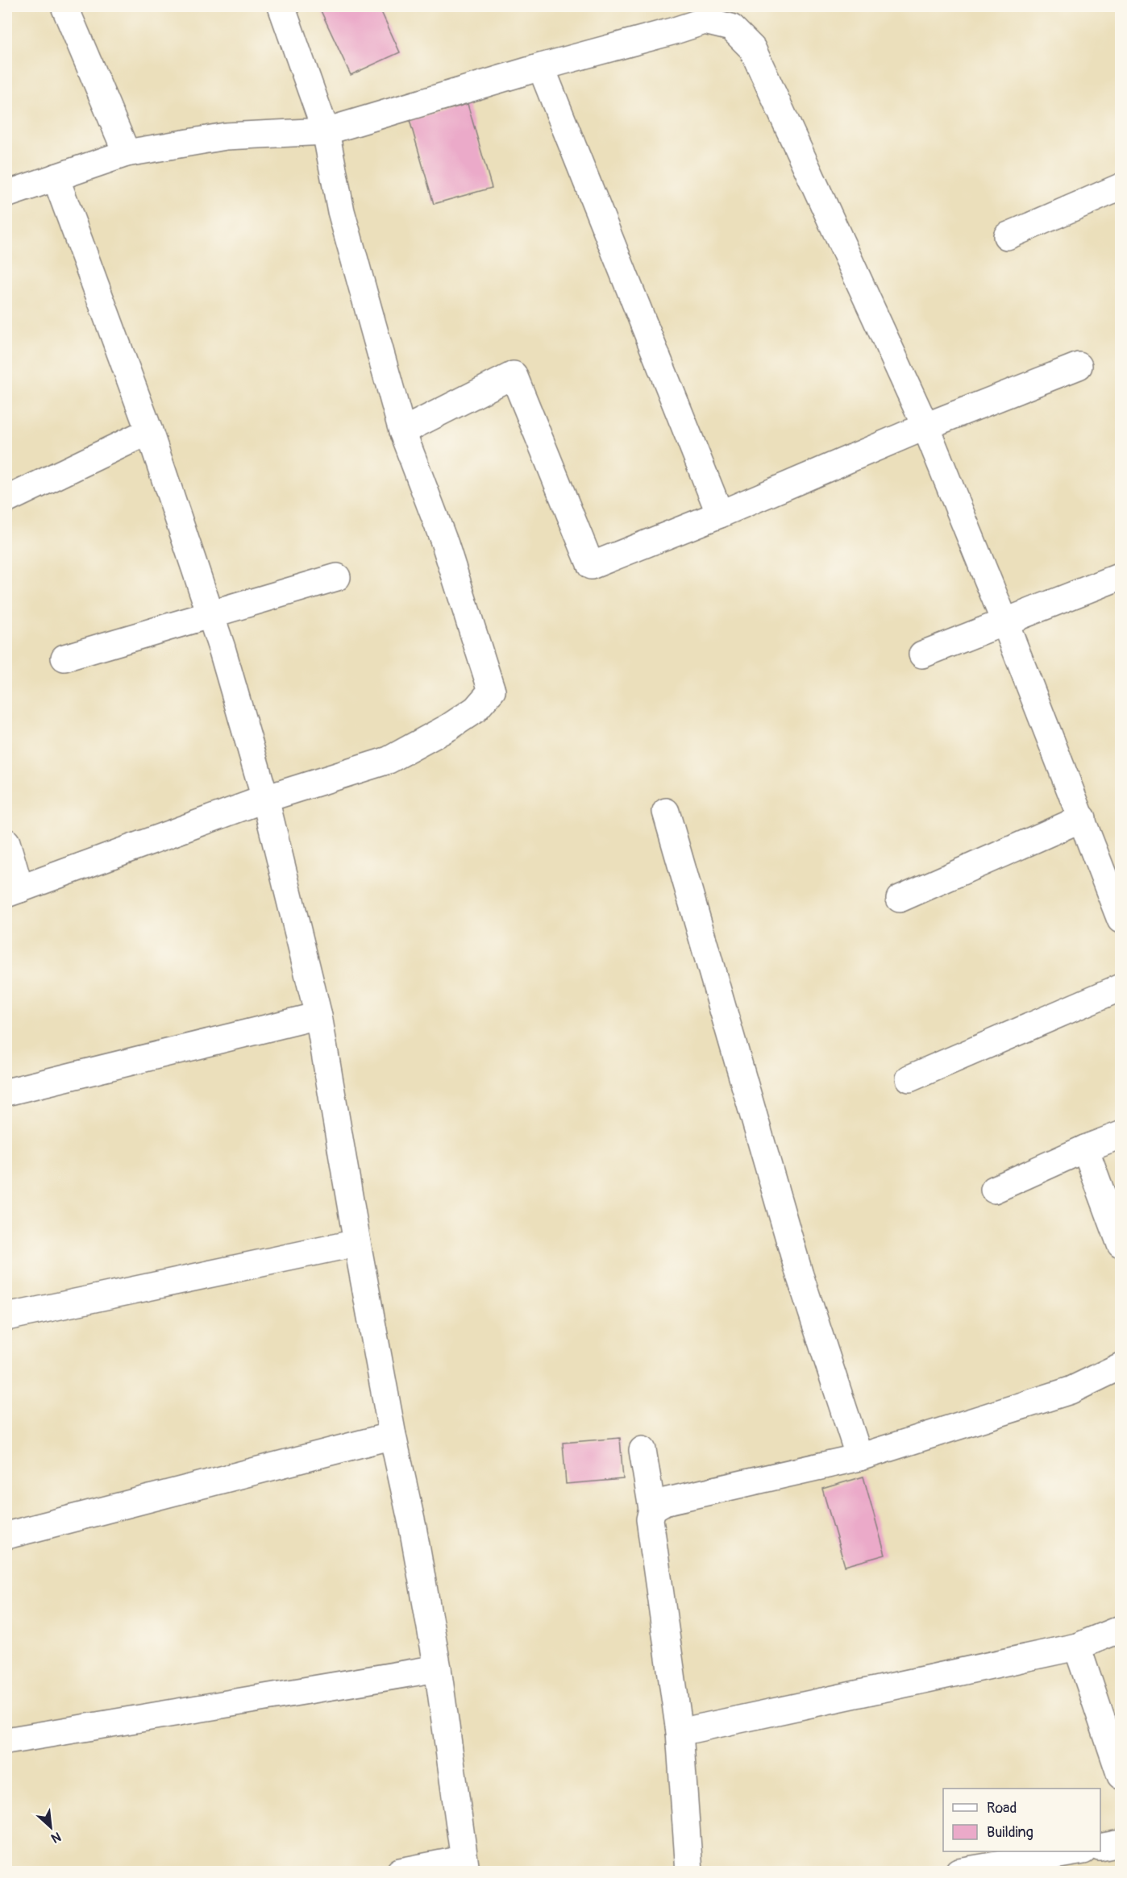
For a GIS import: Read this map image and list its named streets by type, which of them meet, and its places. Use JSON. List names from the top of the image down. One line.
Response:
{"legend":["Road","Building"],"north":"bottom right"}
